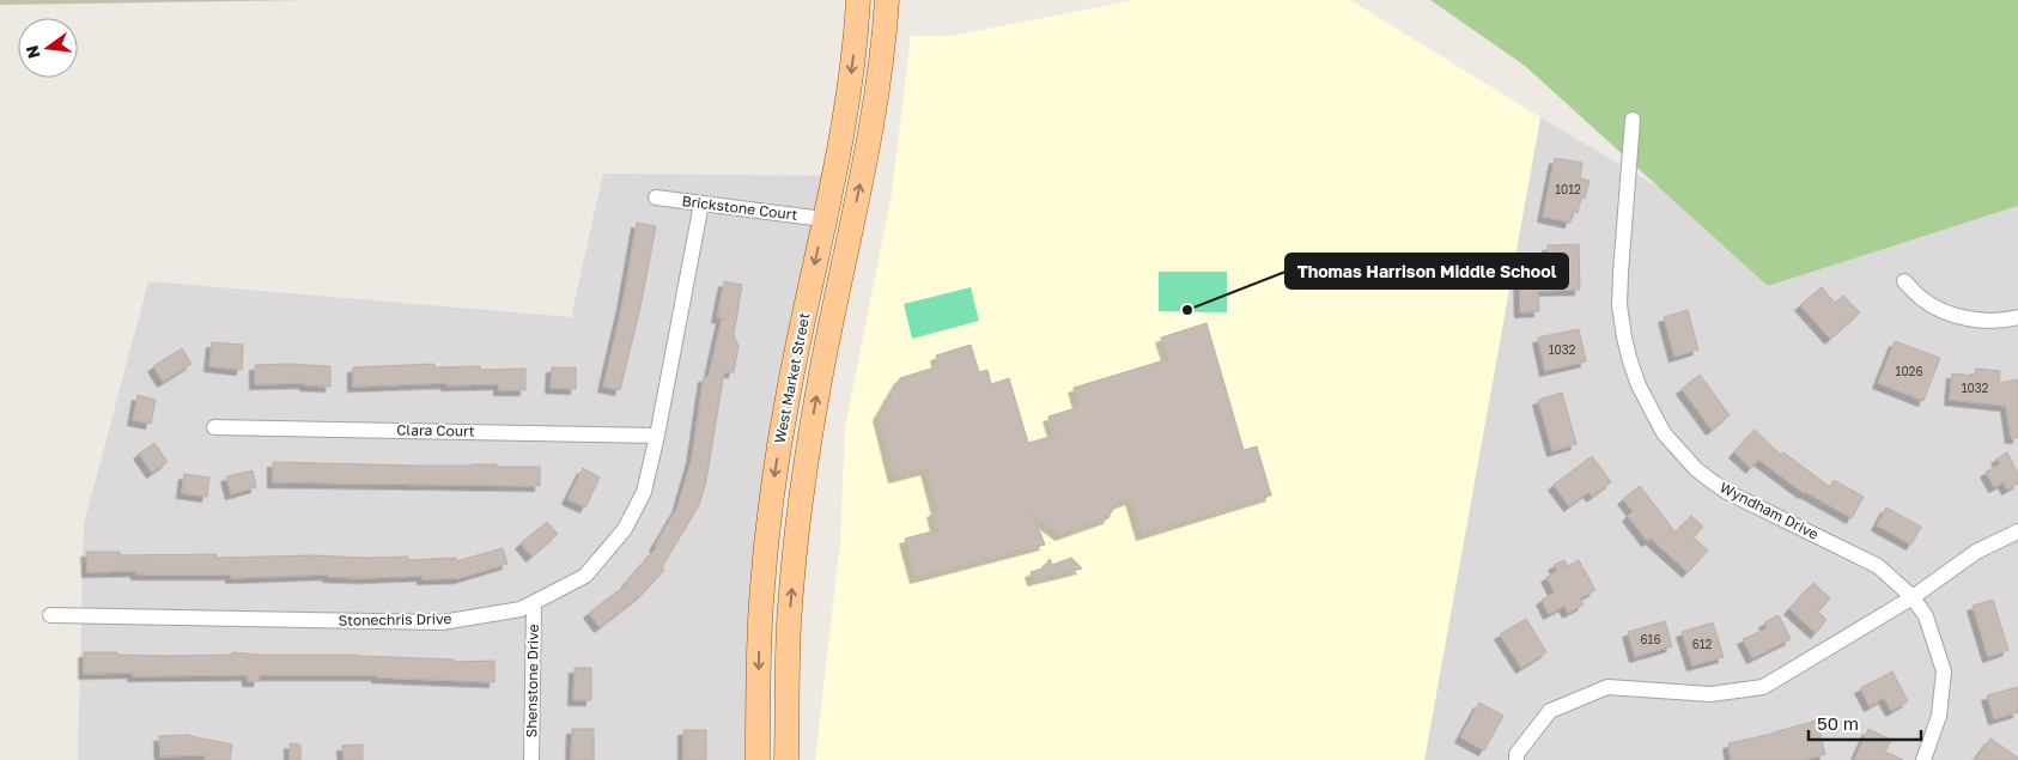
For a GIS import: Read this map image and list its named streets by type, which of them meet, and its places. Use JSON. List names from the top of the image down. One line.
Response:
{"streets":{"main road":["West Market Street"],"street":["Brickstone Court","Clara Court","Wyndham Drive","Stonechris Drive","Shenstone Drive"]},"crossings":[["Brickstone Court","West Market Street"],["Brickstone Court","Stonechris Drive"],["Clara Court","Stonechris Drive"],["Stonechris Drive","Shenstone Drive"]],"places":["Thomas Harrison Middle School"],"house_numbers":["1012","1032","1026","1032","616","612"],"scale_bar":"50 m","north":"left"}
